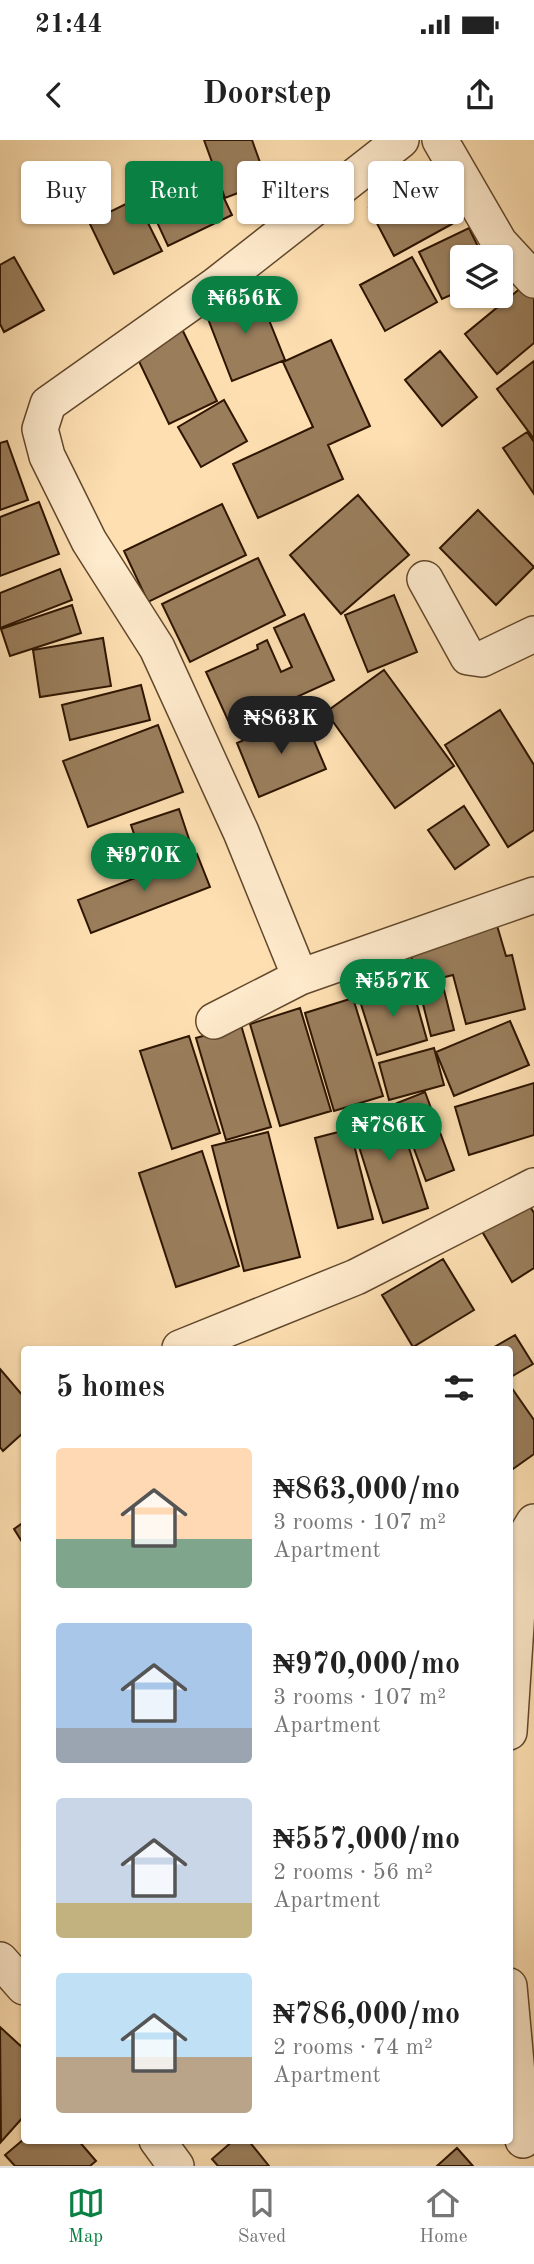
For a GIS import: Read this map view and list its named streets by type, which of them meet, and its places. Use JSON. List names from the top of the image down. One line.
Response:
{"page":{"status":"21:44","header":"Doorstep","chip":["Buy","Rent","Filters","New"],"price":["₦656K","₦863K","₦970K","₦557K","₦786K"],"heading":"5 homes","list":[{"name":"₦863,000/mo","note":"3 rooms · 107 m² · Apartment"},{"name":"₦970,000/mo","note":"3 rooms · 107 m² · Apartment"},{"name":"₦557,000/mo","note":"2 rooms · 56 m² · Apartment"},{"name":"₦786,000/mo","note":"2 rooms · 74 m² · Apartment"}],"tabs":["Map","Saved","Home"]}}
